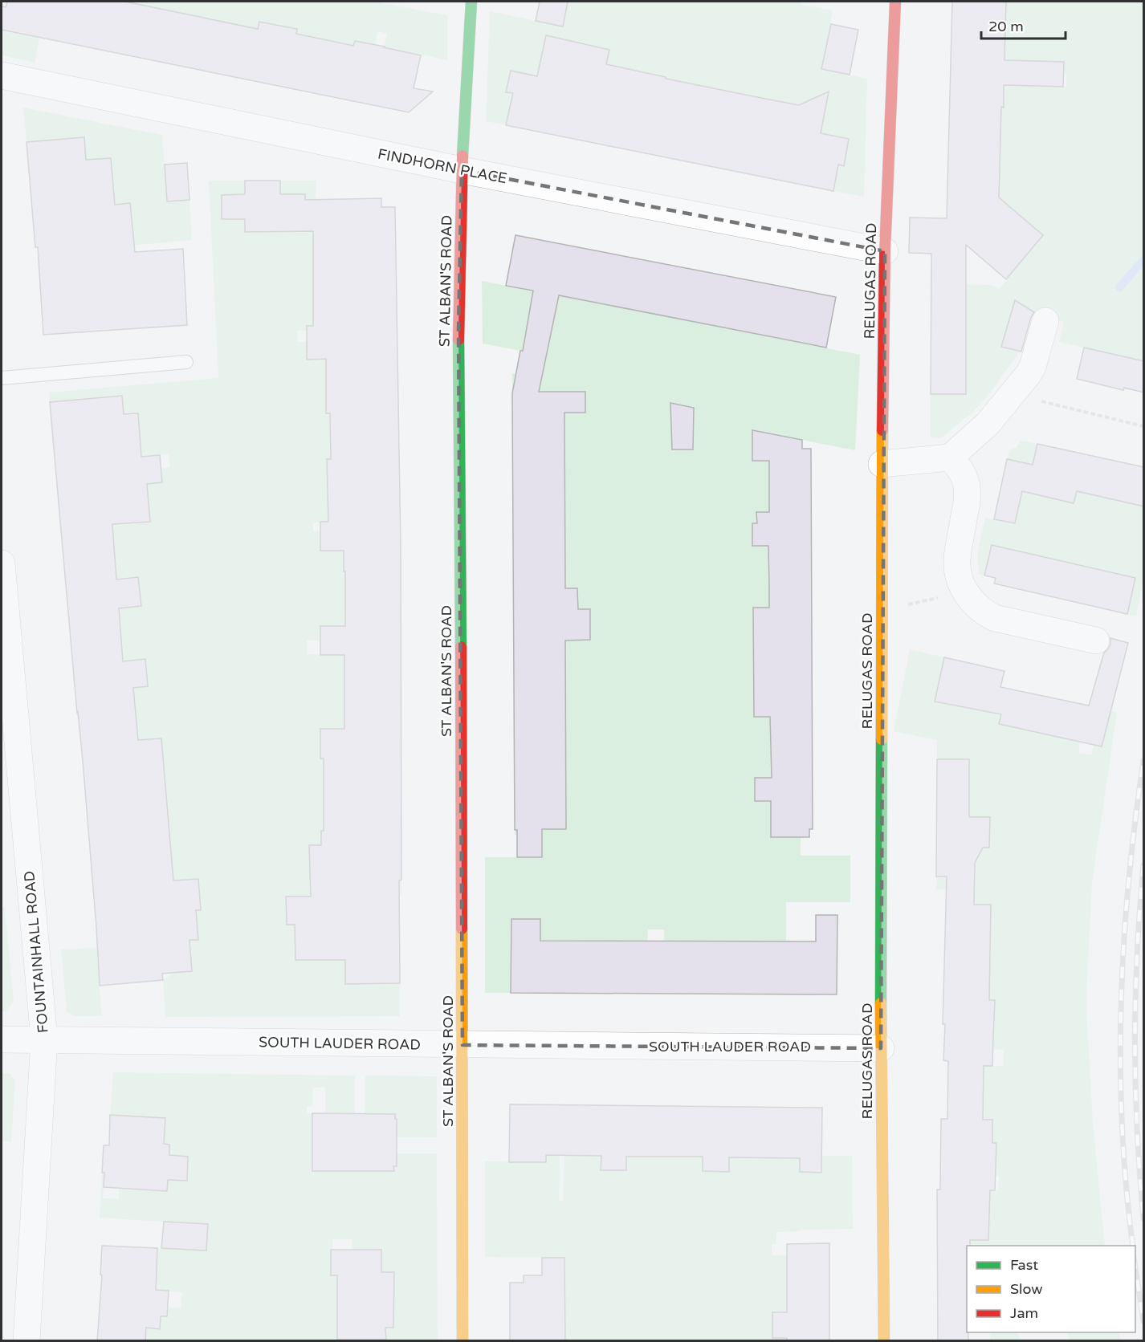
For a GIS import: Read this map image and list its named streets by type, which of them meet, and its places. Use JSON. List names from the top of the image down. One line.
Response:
{"streets":{"street":["FINDHORN PLACE","ST ALBAN'S ROAD","RELUGAS ROAD","FOUNTAINHALL ROAD","SOUTH LAUDER ROAD"]},"crossings":[["FINDHORN PLACE","ST ALBAN'S ROAD"],["FINDHORN PLACE","RELUGAS ROAD"],["ST ALBAN'S ROAD","SOUTH LAUDER ROAD"],["RELUGAS ROAD","SOUTH LAUDER ROAD"],["FOUNTAINHALL ROAD","SOUTH LAUDER ROAD"]],"legend":["Fast","Slow","Jam"],"scale_bar":"20 m"}
